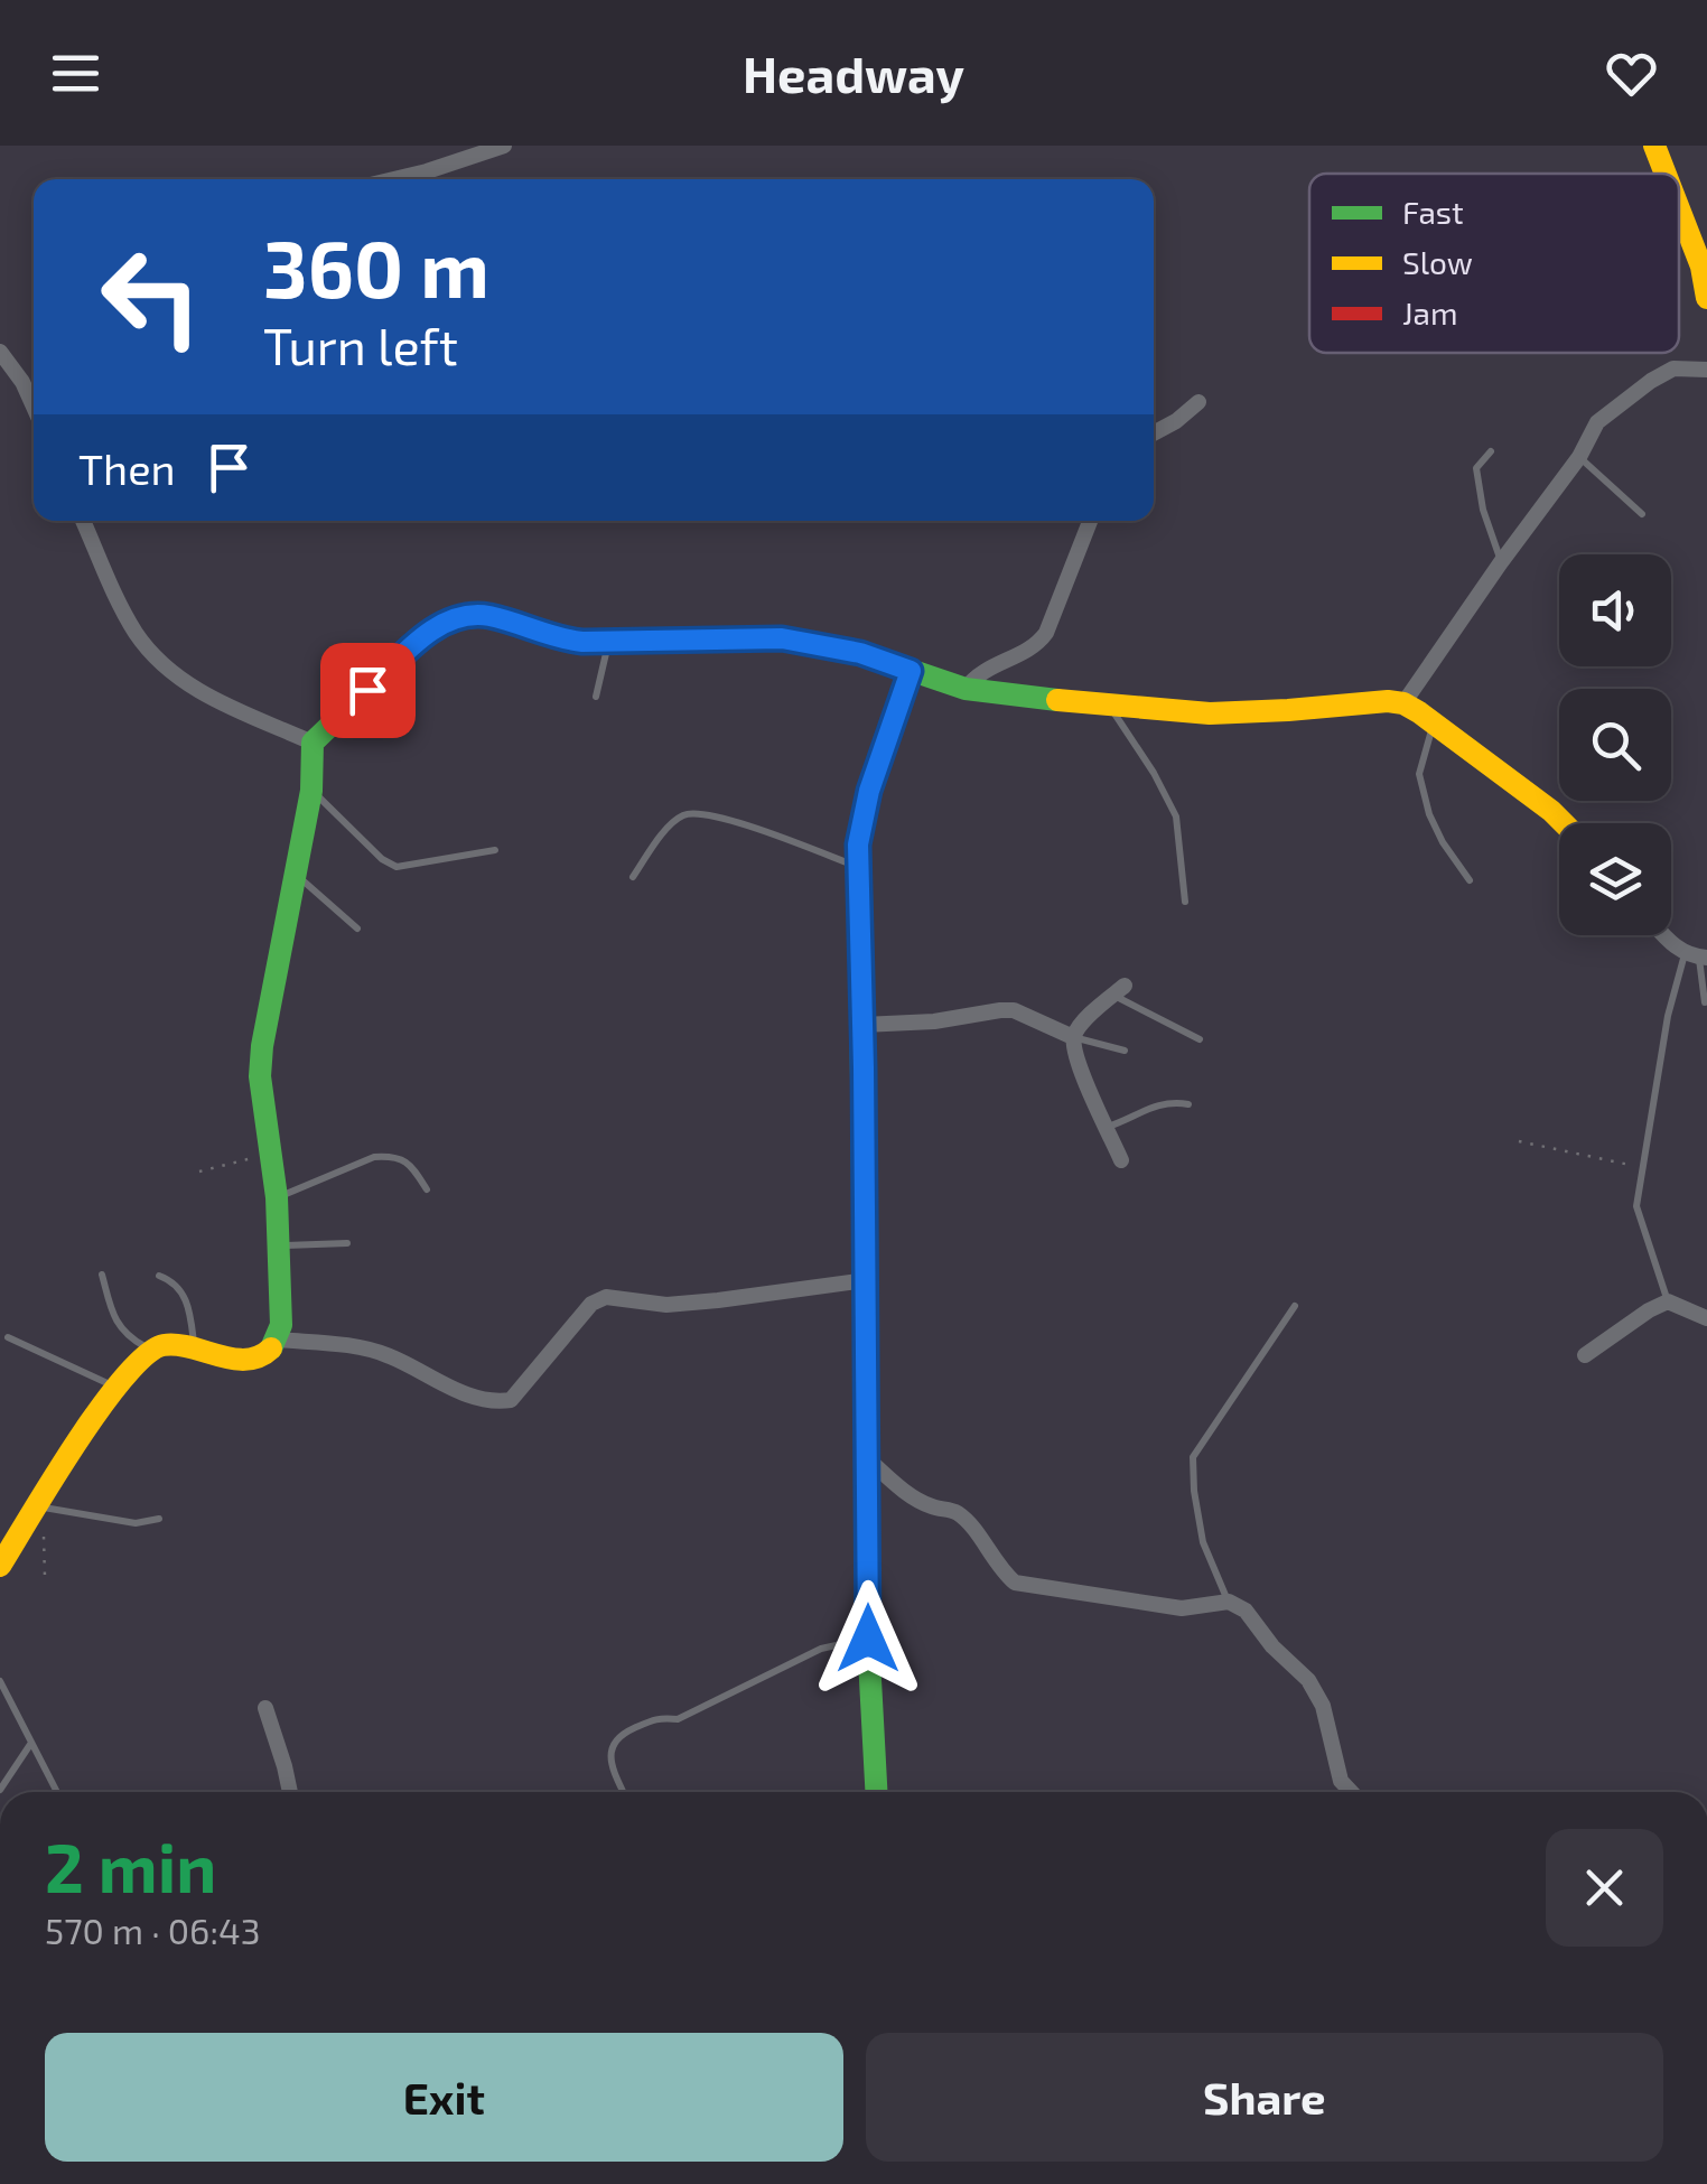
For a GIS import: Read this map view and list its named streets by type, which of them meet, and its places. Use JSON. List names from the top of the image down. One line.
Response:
{"legend":["Fast","Slow","Jam"],"page":{"header":"Headway","turn":["360 m","Turn left"],"then":"Then","heading":["2 min","570 m · 06:43"],"buttons":["Exit","Share"]}}
